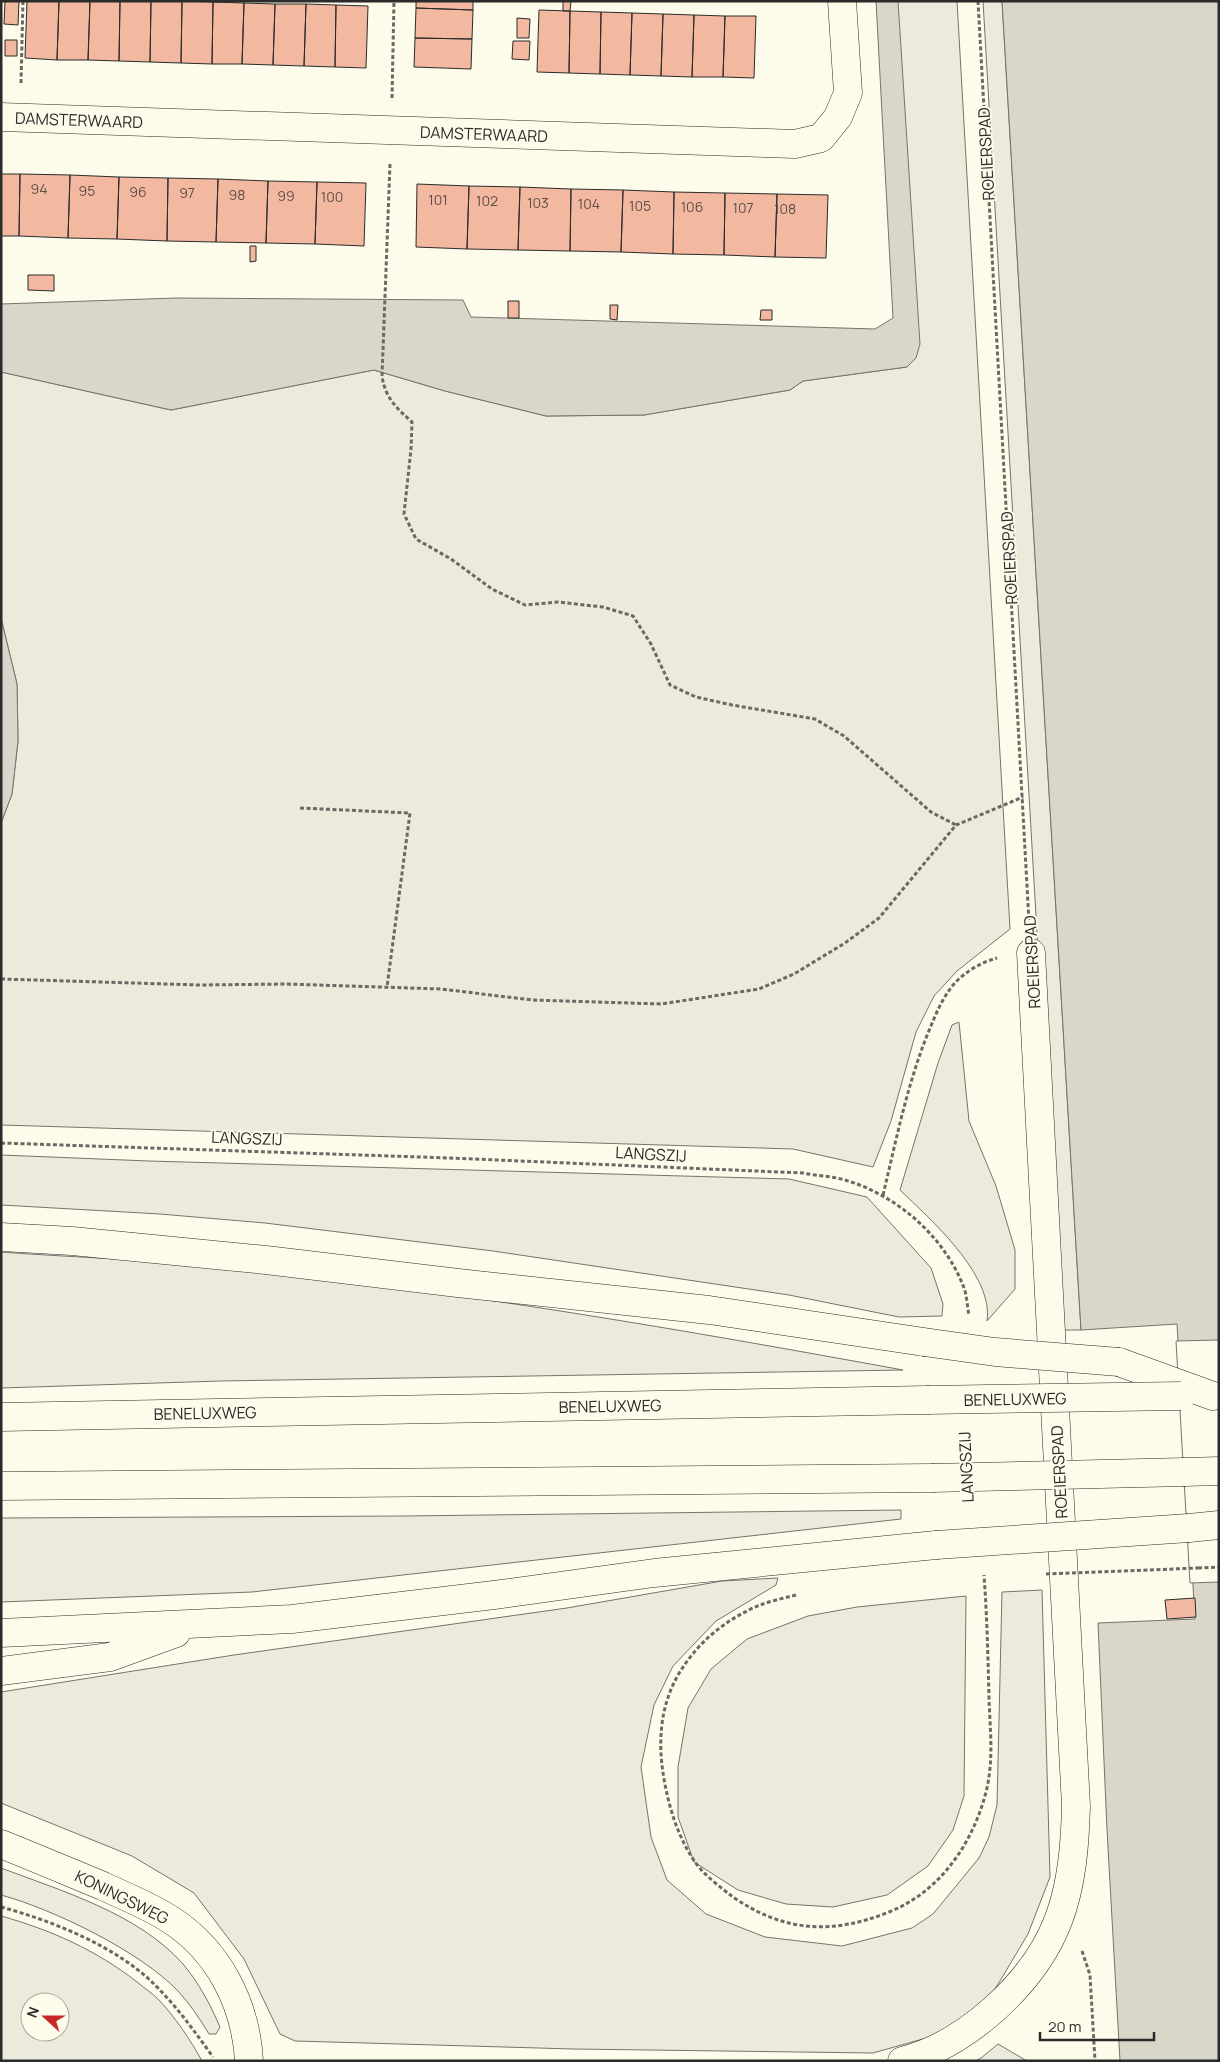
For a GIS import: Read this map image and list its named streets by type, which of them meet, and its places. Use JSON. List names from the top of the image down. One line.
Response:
{"streets":{"main road":["DAMSTERWAARD","ROEIERSPAD","BENELUXWEG","KONINGSWEG"],"path":["LANGSZIJ"]},"house_numbers":["94","95","96","97","98","99","100","101","102","103","104","105","106","107","108"],"scale_bar":"20 m","north":"left"}
